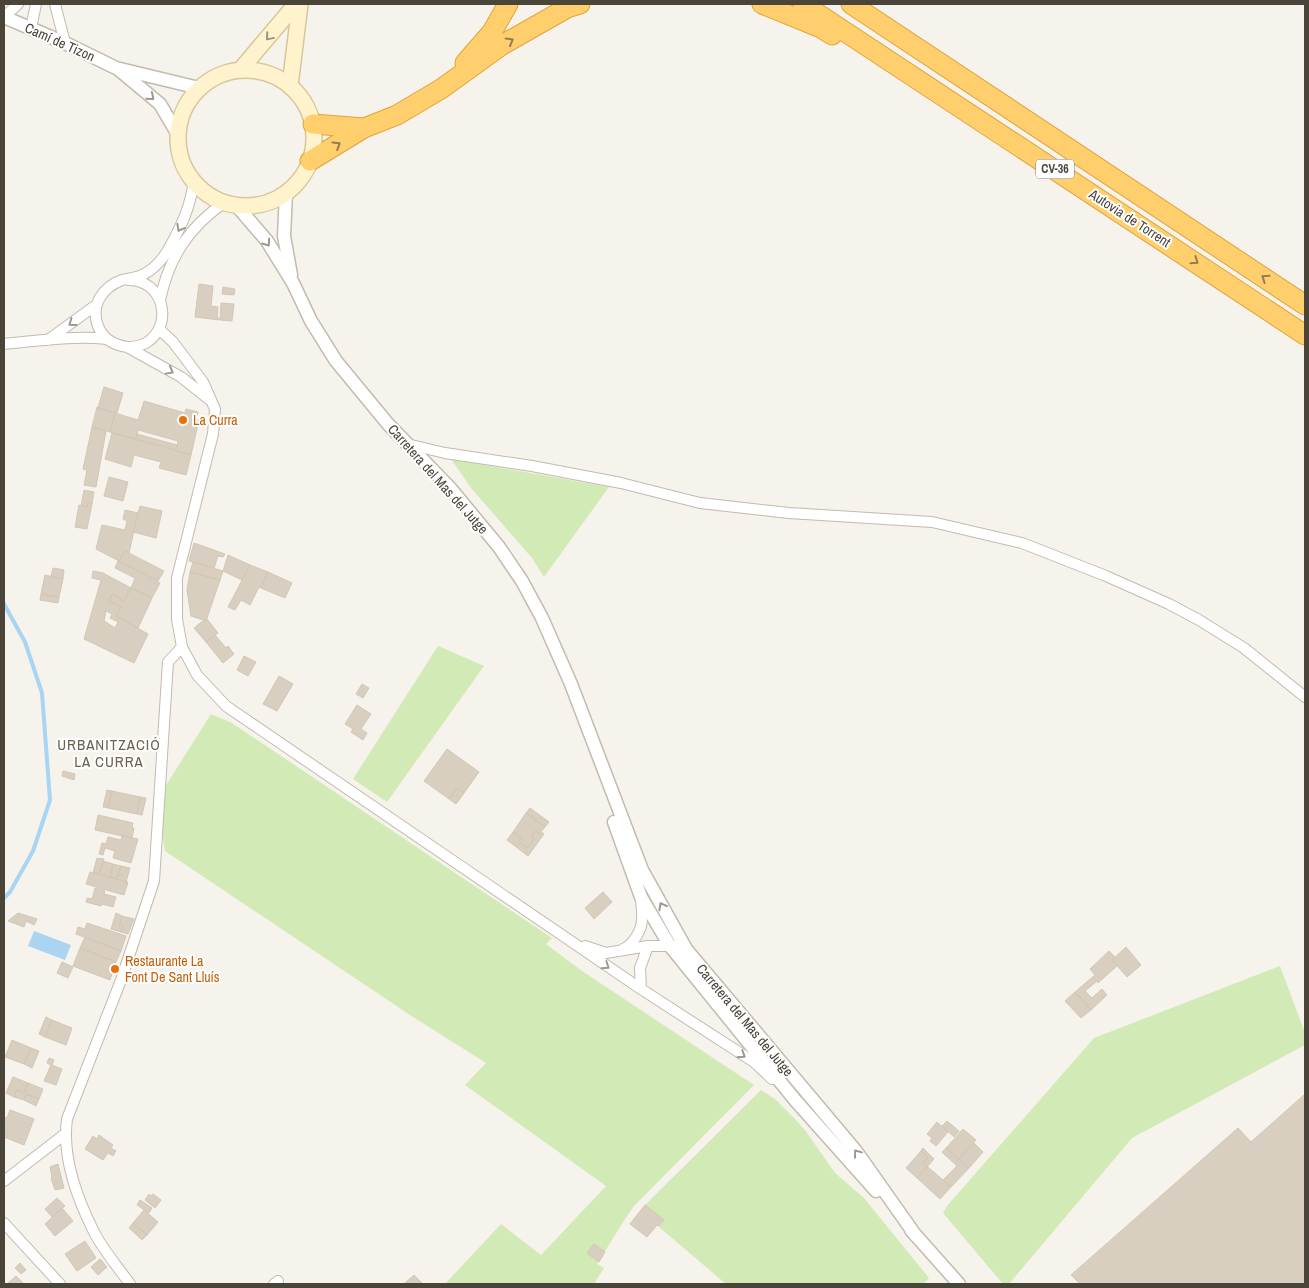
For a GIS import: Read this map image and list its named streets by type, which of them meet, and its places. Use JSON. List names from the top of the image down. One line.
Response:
{"streets":{"highway":["CV-36","Autovia de Torrent"],"street":["Camí de Tizon","Carretera del Mas del Jutge"]},"crossings":[["Camí de Tizon","Carretera del Mas del Jutge"]],"districts":["URBANITZACIÓ LA CURRA"],"places":["La Curra","Restaurante La Font De Sant Lluís"]}
